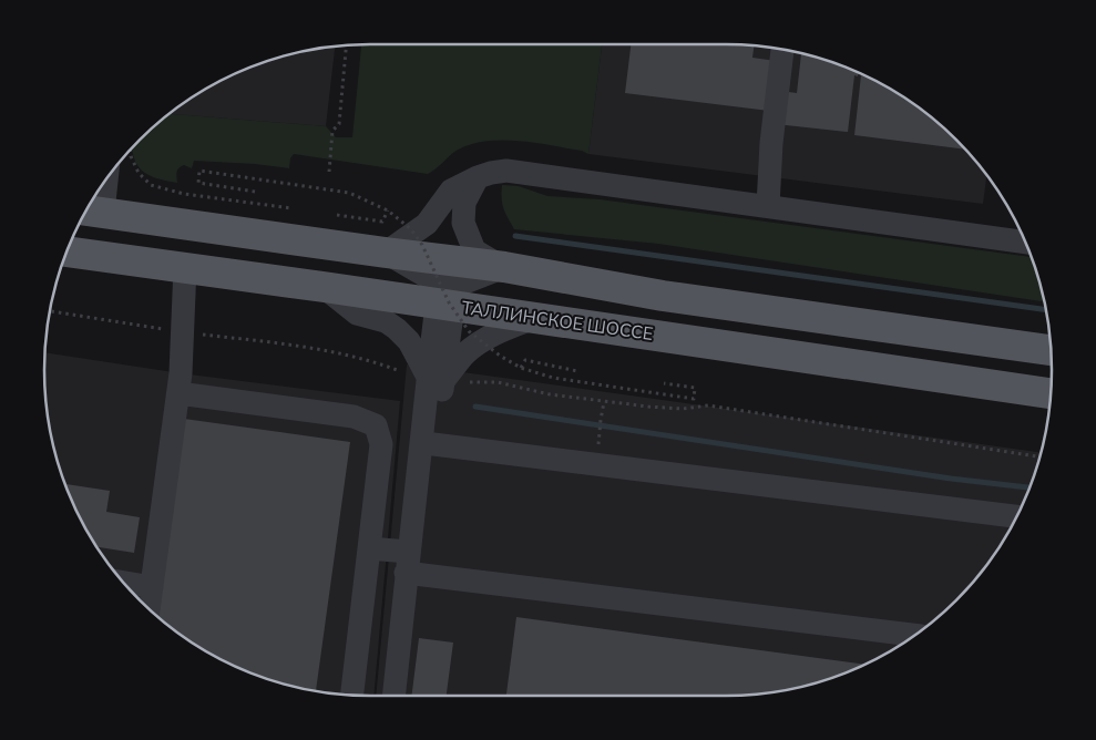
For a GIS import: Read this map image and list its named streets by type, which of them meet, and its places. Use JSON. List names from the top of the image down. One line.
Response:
{"streets":{"main road":["ТАЛЛИНСКОЕ ШОССЕ"]}}
